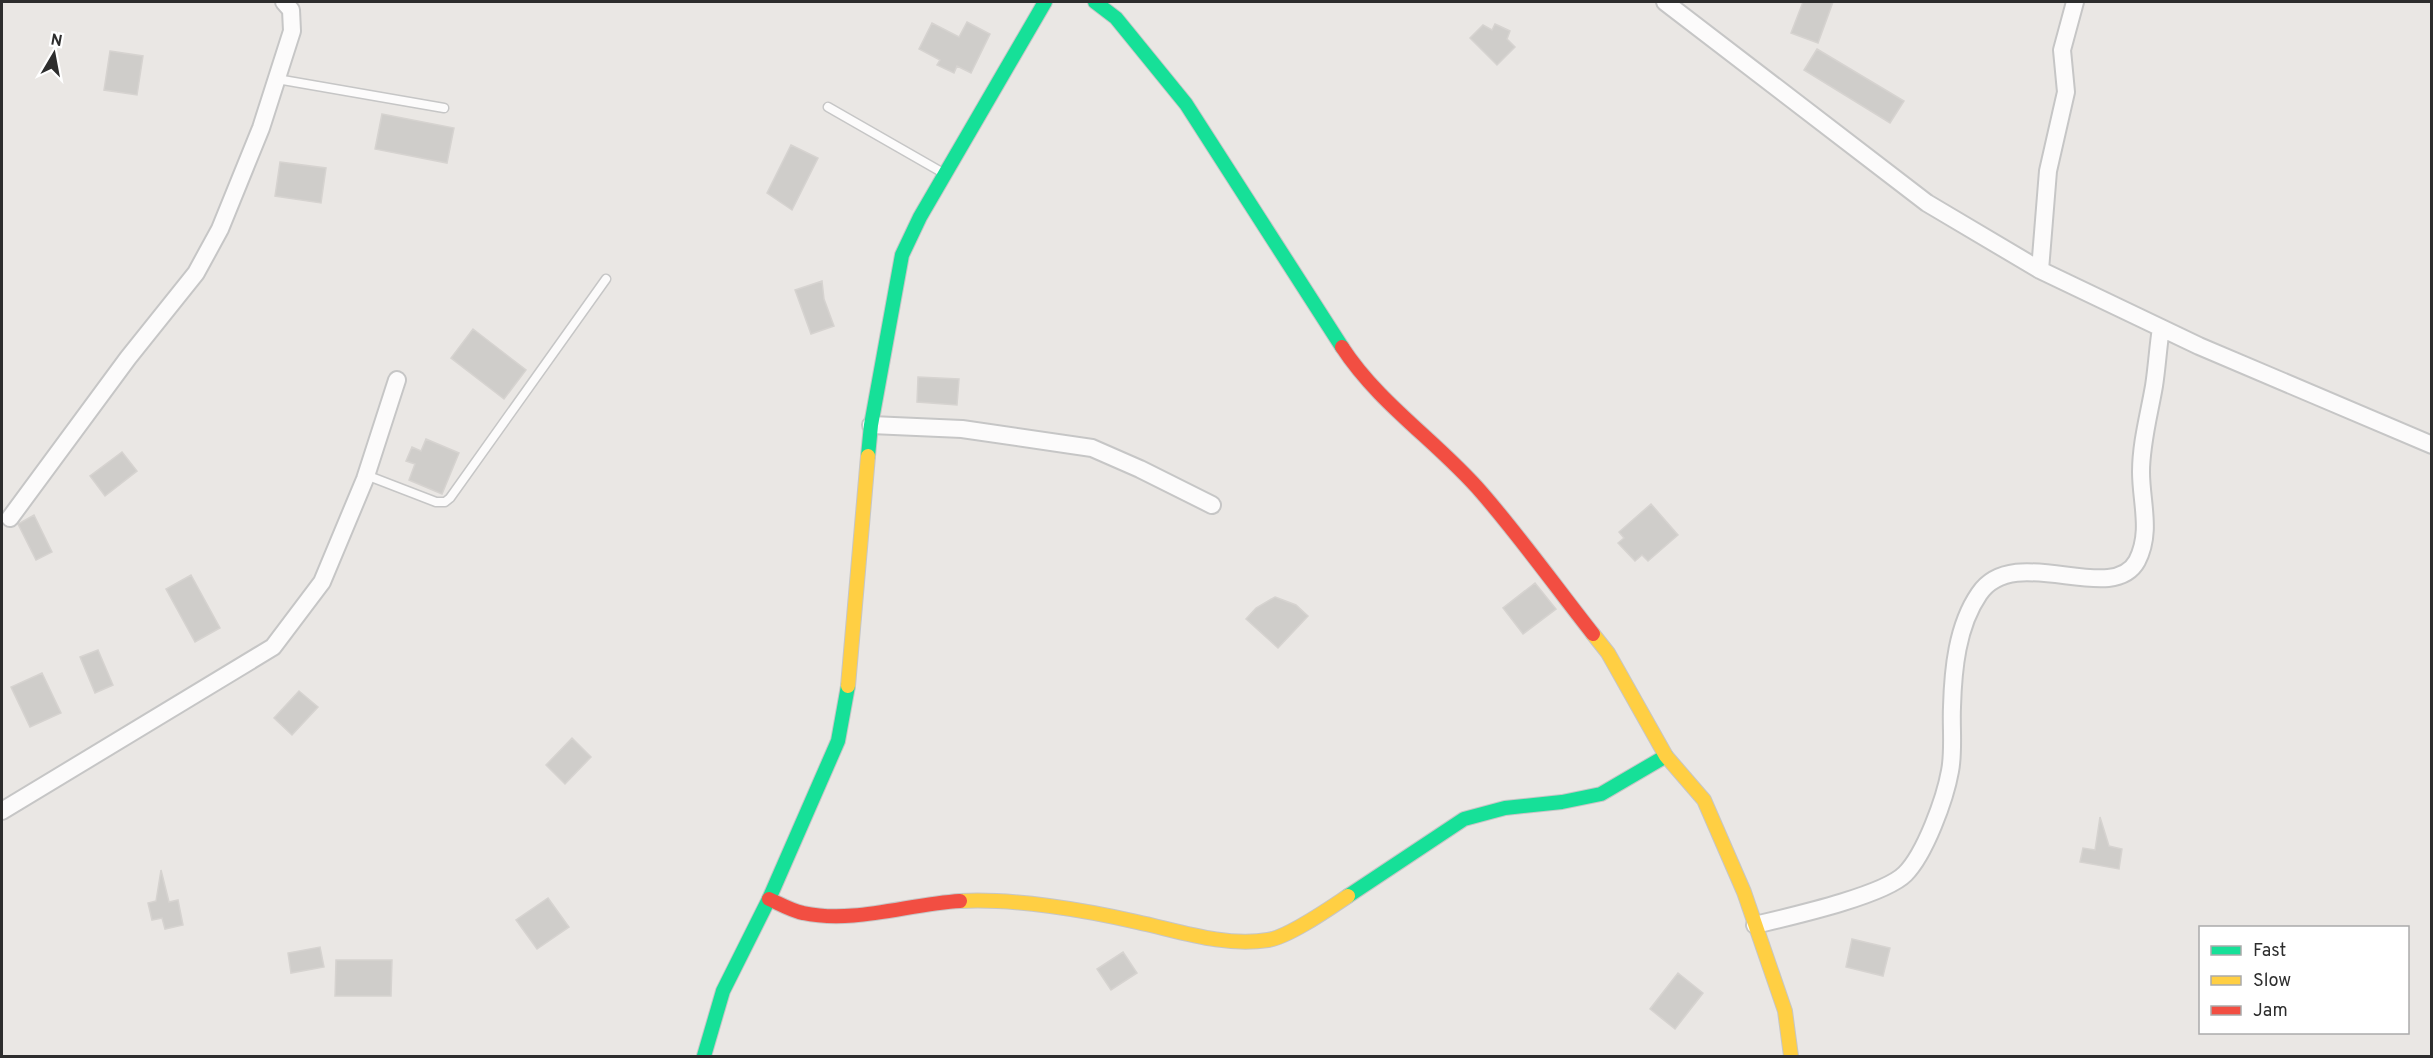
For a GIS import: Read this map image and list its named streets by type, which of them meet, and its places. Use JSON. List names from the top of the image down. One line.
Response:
{"legend":["Fast","Slow","Jam"],"north":"top"}
